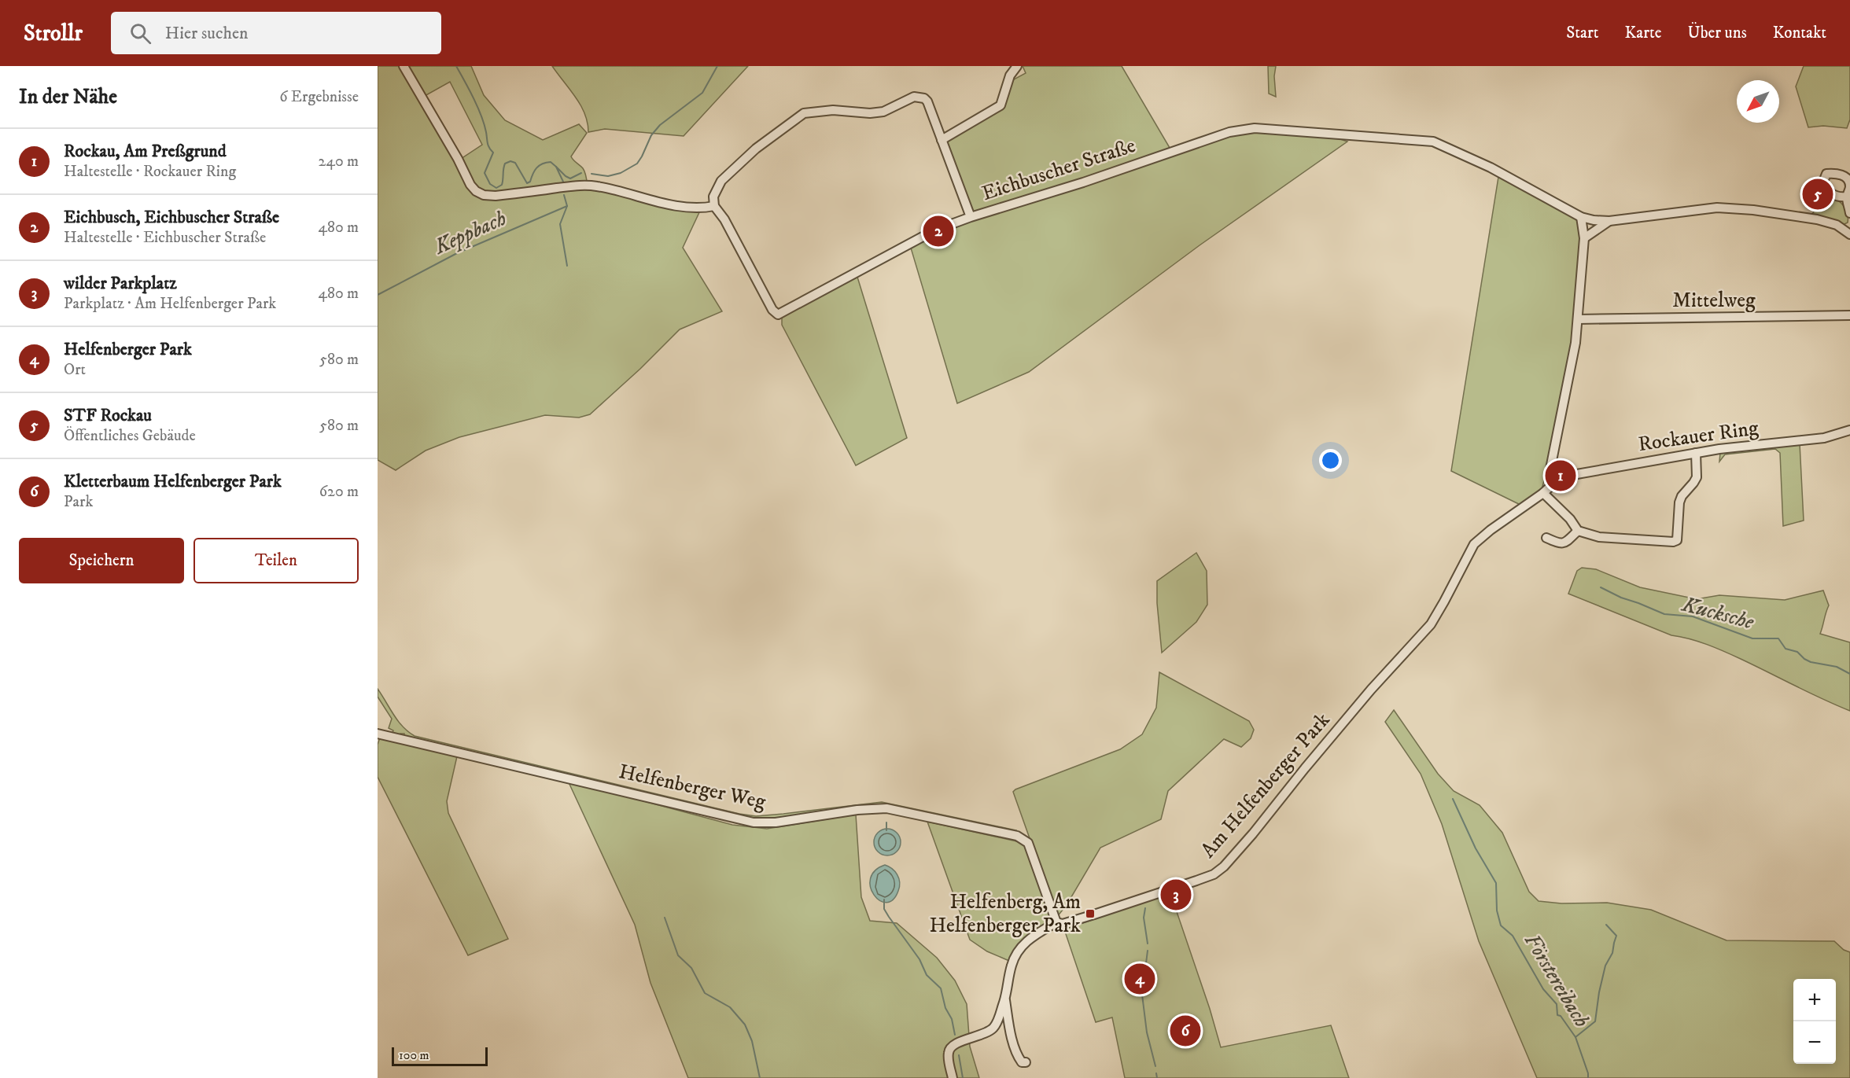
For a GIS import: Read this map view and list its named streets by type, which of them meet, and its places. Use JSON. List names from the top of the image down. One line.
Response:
{"streets":{"street":["Eichbuscher Straße","Mittelweg","Rockauer Ring","Am Helfenberger Park","Helfenberger Weg"]},"crossings":[["Rockauer Ring","Am Helfenberger Park"],["Am Helfenberger Park","Helfenberger Weg"]],"water":["Keppbach","Kucksche","Förstereibach"],"places":{"transit":["Helfenberg, Am Helfenberger Park"]},"scale_bar":"100 m","north":"bottom left","page":{"header":"Strollr","search":"Hier suchen","nav":["Start","Karte","Über uns","Kontakt"],"heading":["In der Nähe","6 Ergebnisse"],"list":[{"mark":"1","name":"Rockau, Am Preßgrund","note":"Haltestelle · Rockauer Ring","value":"240 m"},{"mark":"2","name":"Eichbusch, Eichbuscher Straße","note":"Haltestelle · Eichbuscher Straße","value":"480 m"},{"mark":"3","name":"wilder Parkplatz","note":"Parkplatz · Am Helfenberger Park","value":"480 m"},{"mark":"4","name":"Helfenberger Park","note":"Ort","value":"580 m"},{"mark":"5","name":"STF Rockau","note":"Öffentliches Gebäude","value":"580 m"},{"mark":"6","name":"Kletterbaum Helfenberger Park","note":"Park","value":"620 m"}],"pins":["5","2","1","3","4","6"],"buttons":["Speichern","Teilen"],"map_buttons":["+","−"],"scale":"100 m"}}
